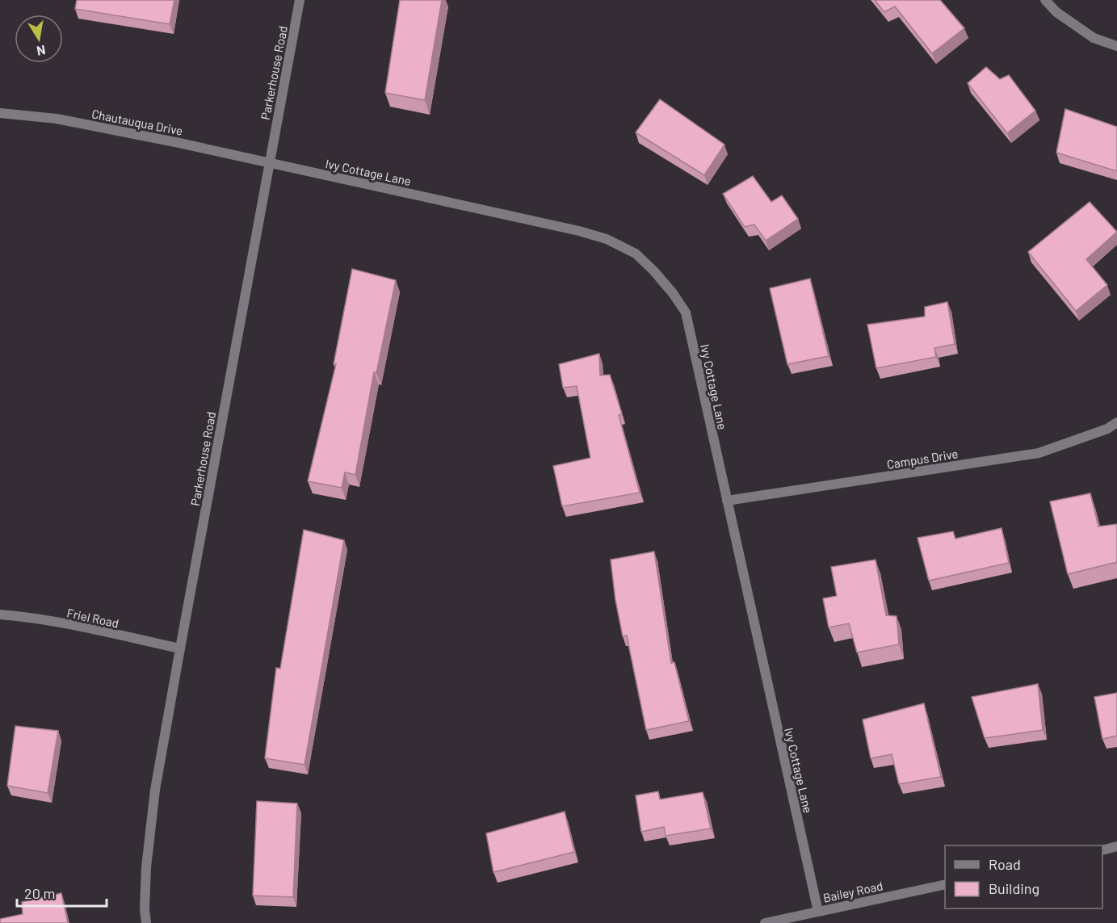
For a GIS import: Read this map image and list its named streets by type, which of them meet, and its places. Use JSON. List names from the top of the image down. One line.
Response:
{"streets":{"street":["Parkerhouse Road","Chautauqua Drive","Ivy Cottage Lane","Campus Drive","Friel Road","Bailey Road"]},"crossings":[["Parkerhouse Road","Chautauqua Drive"],["Parkerhouse Road","Ivy Cottage Lane"],["Parkerhouse Road","Friel Road"],["Chautauqua Drive","Ivy Cottage Lane"],["Ivy Cottage Lane","Campus Drive"],["Ivy Cottage Lane","Bailey Road"]],"legend":["Road","Building"],"scale_bar":"20 m","north":"bottom"}
